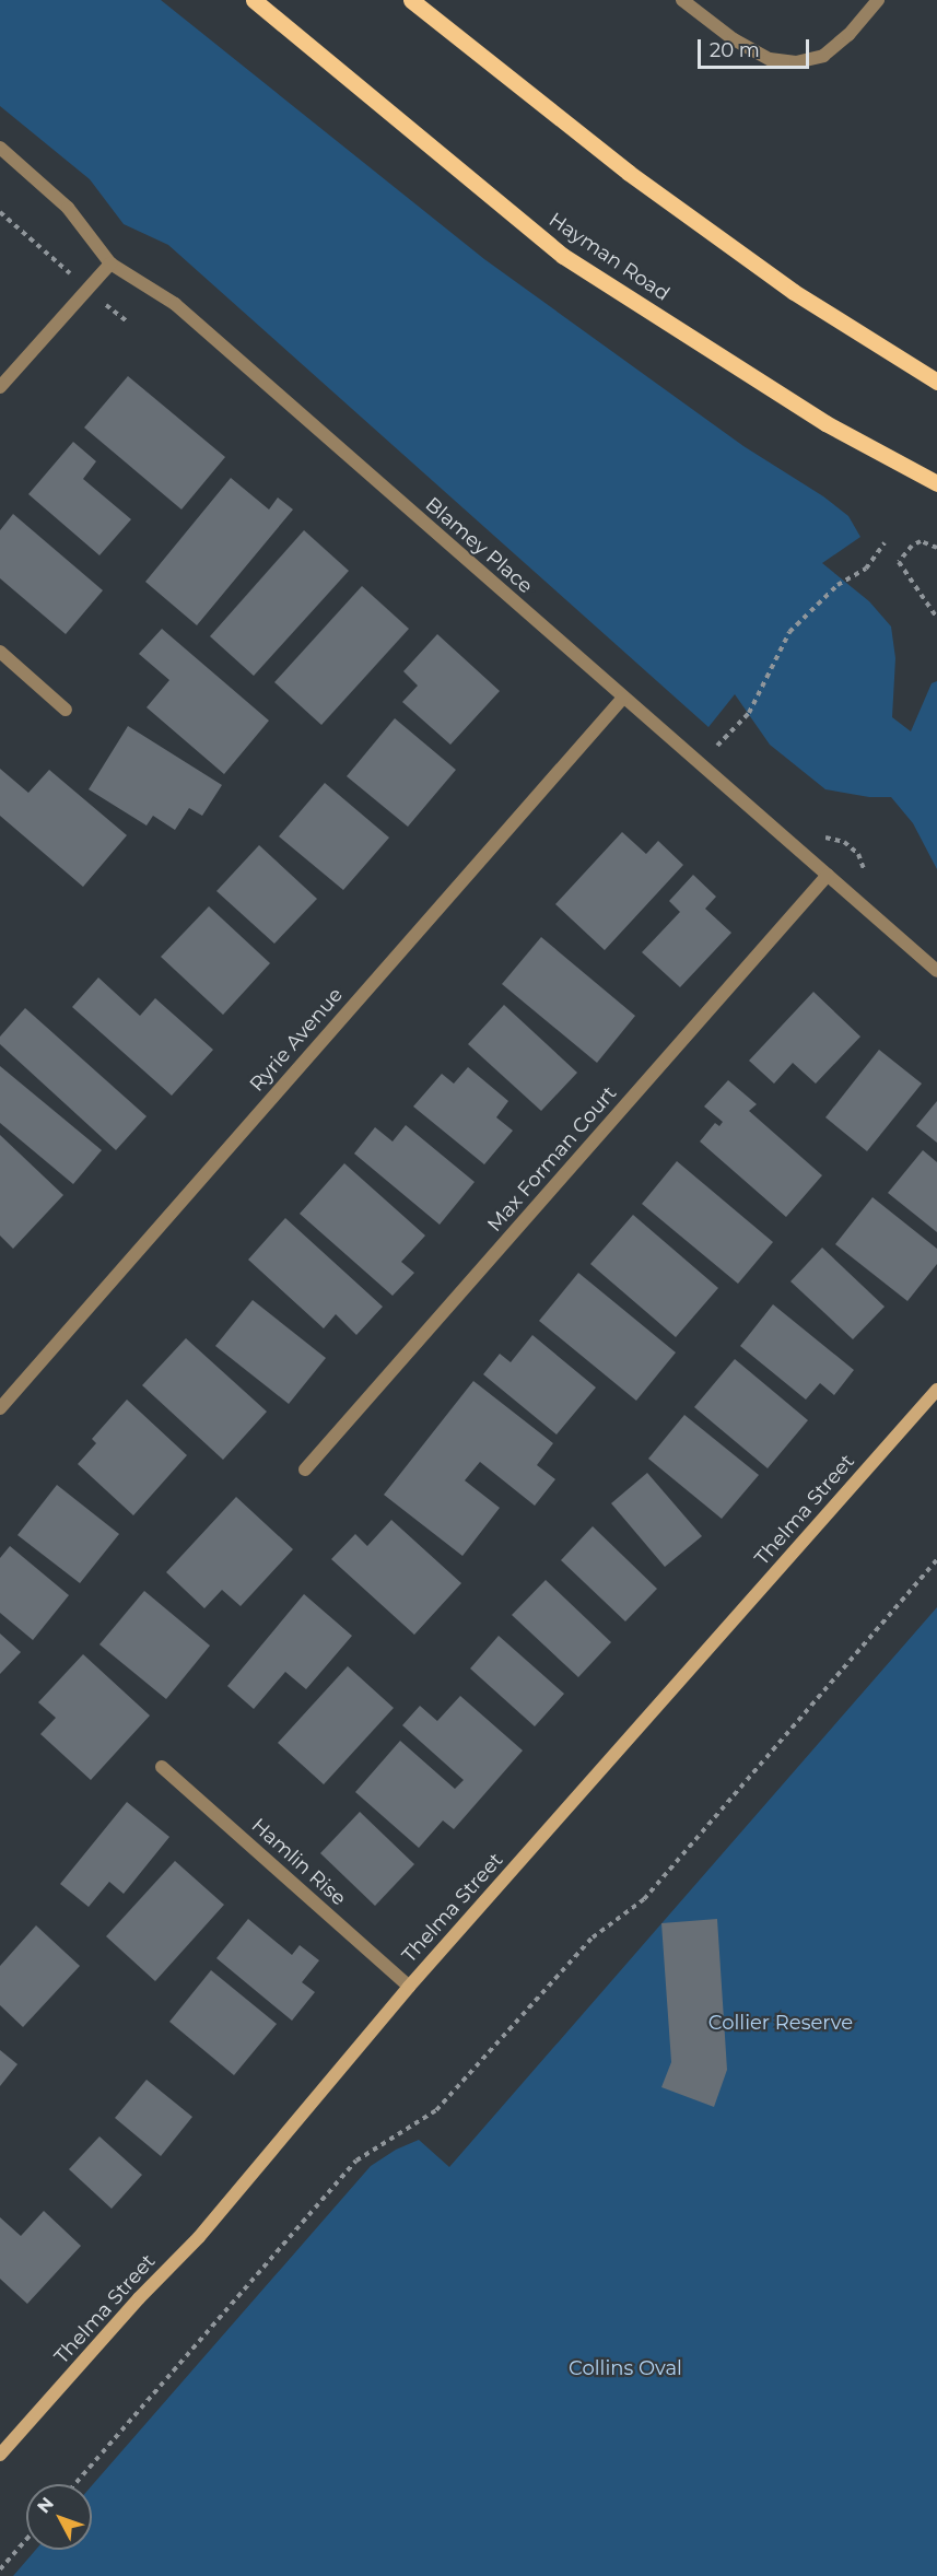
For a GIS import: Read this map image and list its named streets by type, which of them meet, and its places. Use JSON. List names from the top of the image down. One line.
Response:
{"streets":{"main road":["Hayman Road","Thelma Street"],"street":["Blamey Place","Ryrie Avenue","Max Forman Court","Hamlin Rise"]},"crossings":[["Blamey Place","Ryrie Avenue"],["Blamey Place","Max Forman Court"],["Thelma Street","Hamlin Rise"]],"parks":["Collier Reserve","Collins Oval"],"scale_bar":"20 m","north":"top left"}
